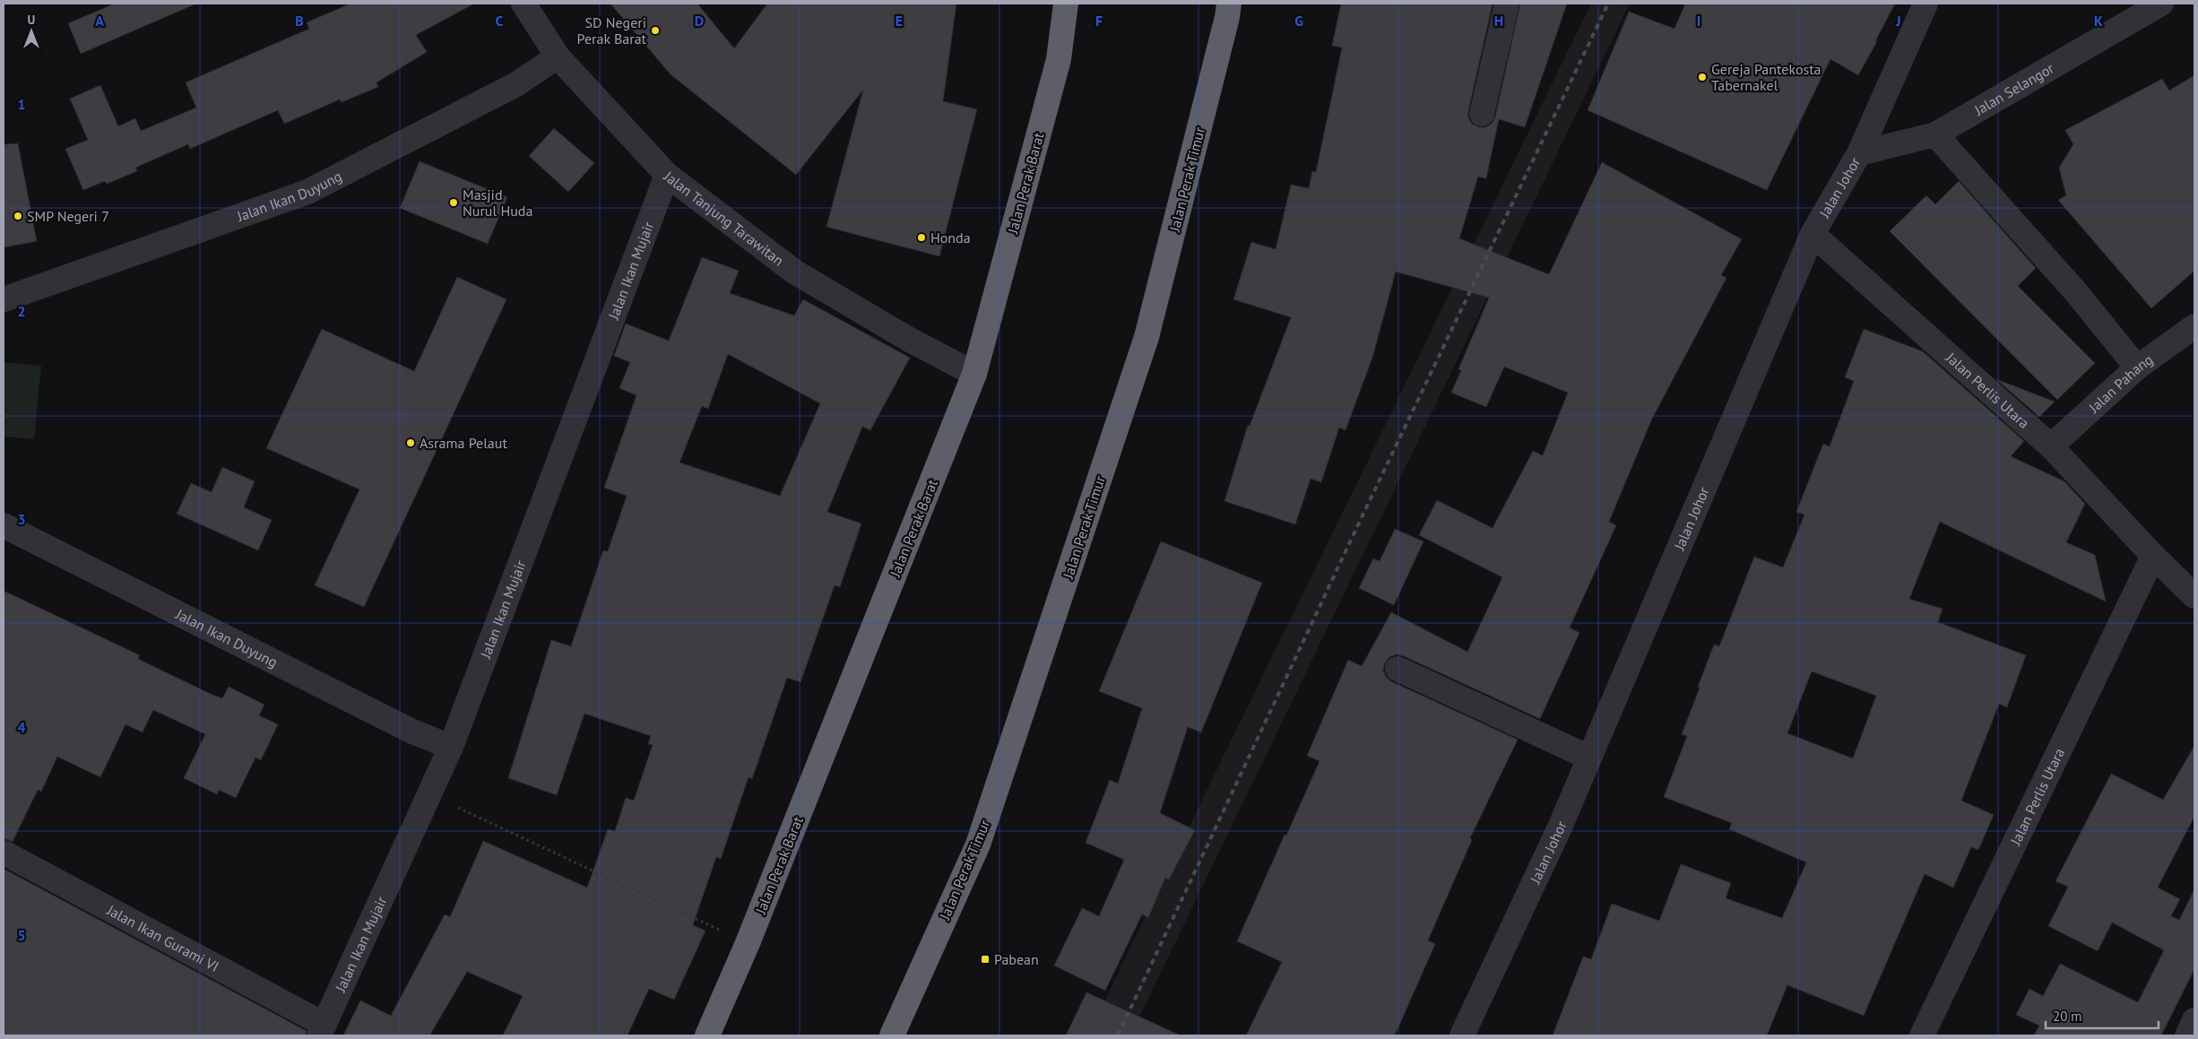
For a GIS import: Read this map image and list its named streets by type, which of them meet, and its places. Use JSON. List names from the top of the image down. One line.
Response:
{"streets":{"highway":["Jalan Perak Timur","Jalan Perak Barat"],"street":["Jalan Selangor","Jalan Johor","Jalan Ikan Duyung","Jalan Tanjung Tarawitan","Jalan Ikan Mujair","Jalan Pahang","Jalan Perlis Utara","Jalan Ikan Gurami VI"]},"crossings":[["Jalan Selangor","Jalan Johor"],["Jalan Perak Barat","Jalan Tanjung Tarawitan"],["Jalan Johor","Jalan Perlis Utara"],["Jalan Ikan Duyung","Jalan Tanjung Tarawitan"],["Jalan Ikan Duyung","Jalan Ikan Mujair"],["Jalan Tanjung Tarawitan","Jalan Ikan Mujair"],["Jalan Ikan Mujair","Jalan Ikan Gurami VI"],["Jalan Pahang","Jalan Perlis Utara"]],"places":{"other":["SD Negeri Perak Barat","Gereja Pantekosta Tabernakel","Masjid Nurul Huda","SMP Negeri 7","Honda","Asrama Pelaut"],"transit":["Pabean"]},"scale_bar":"20 m","north":"top","grid":{"columns":["A","B","C","D","E","F","G","H","I","J","K"],"rows":["1","2","3","4","5"]}}
